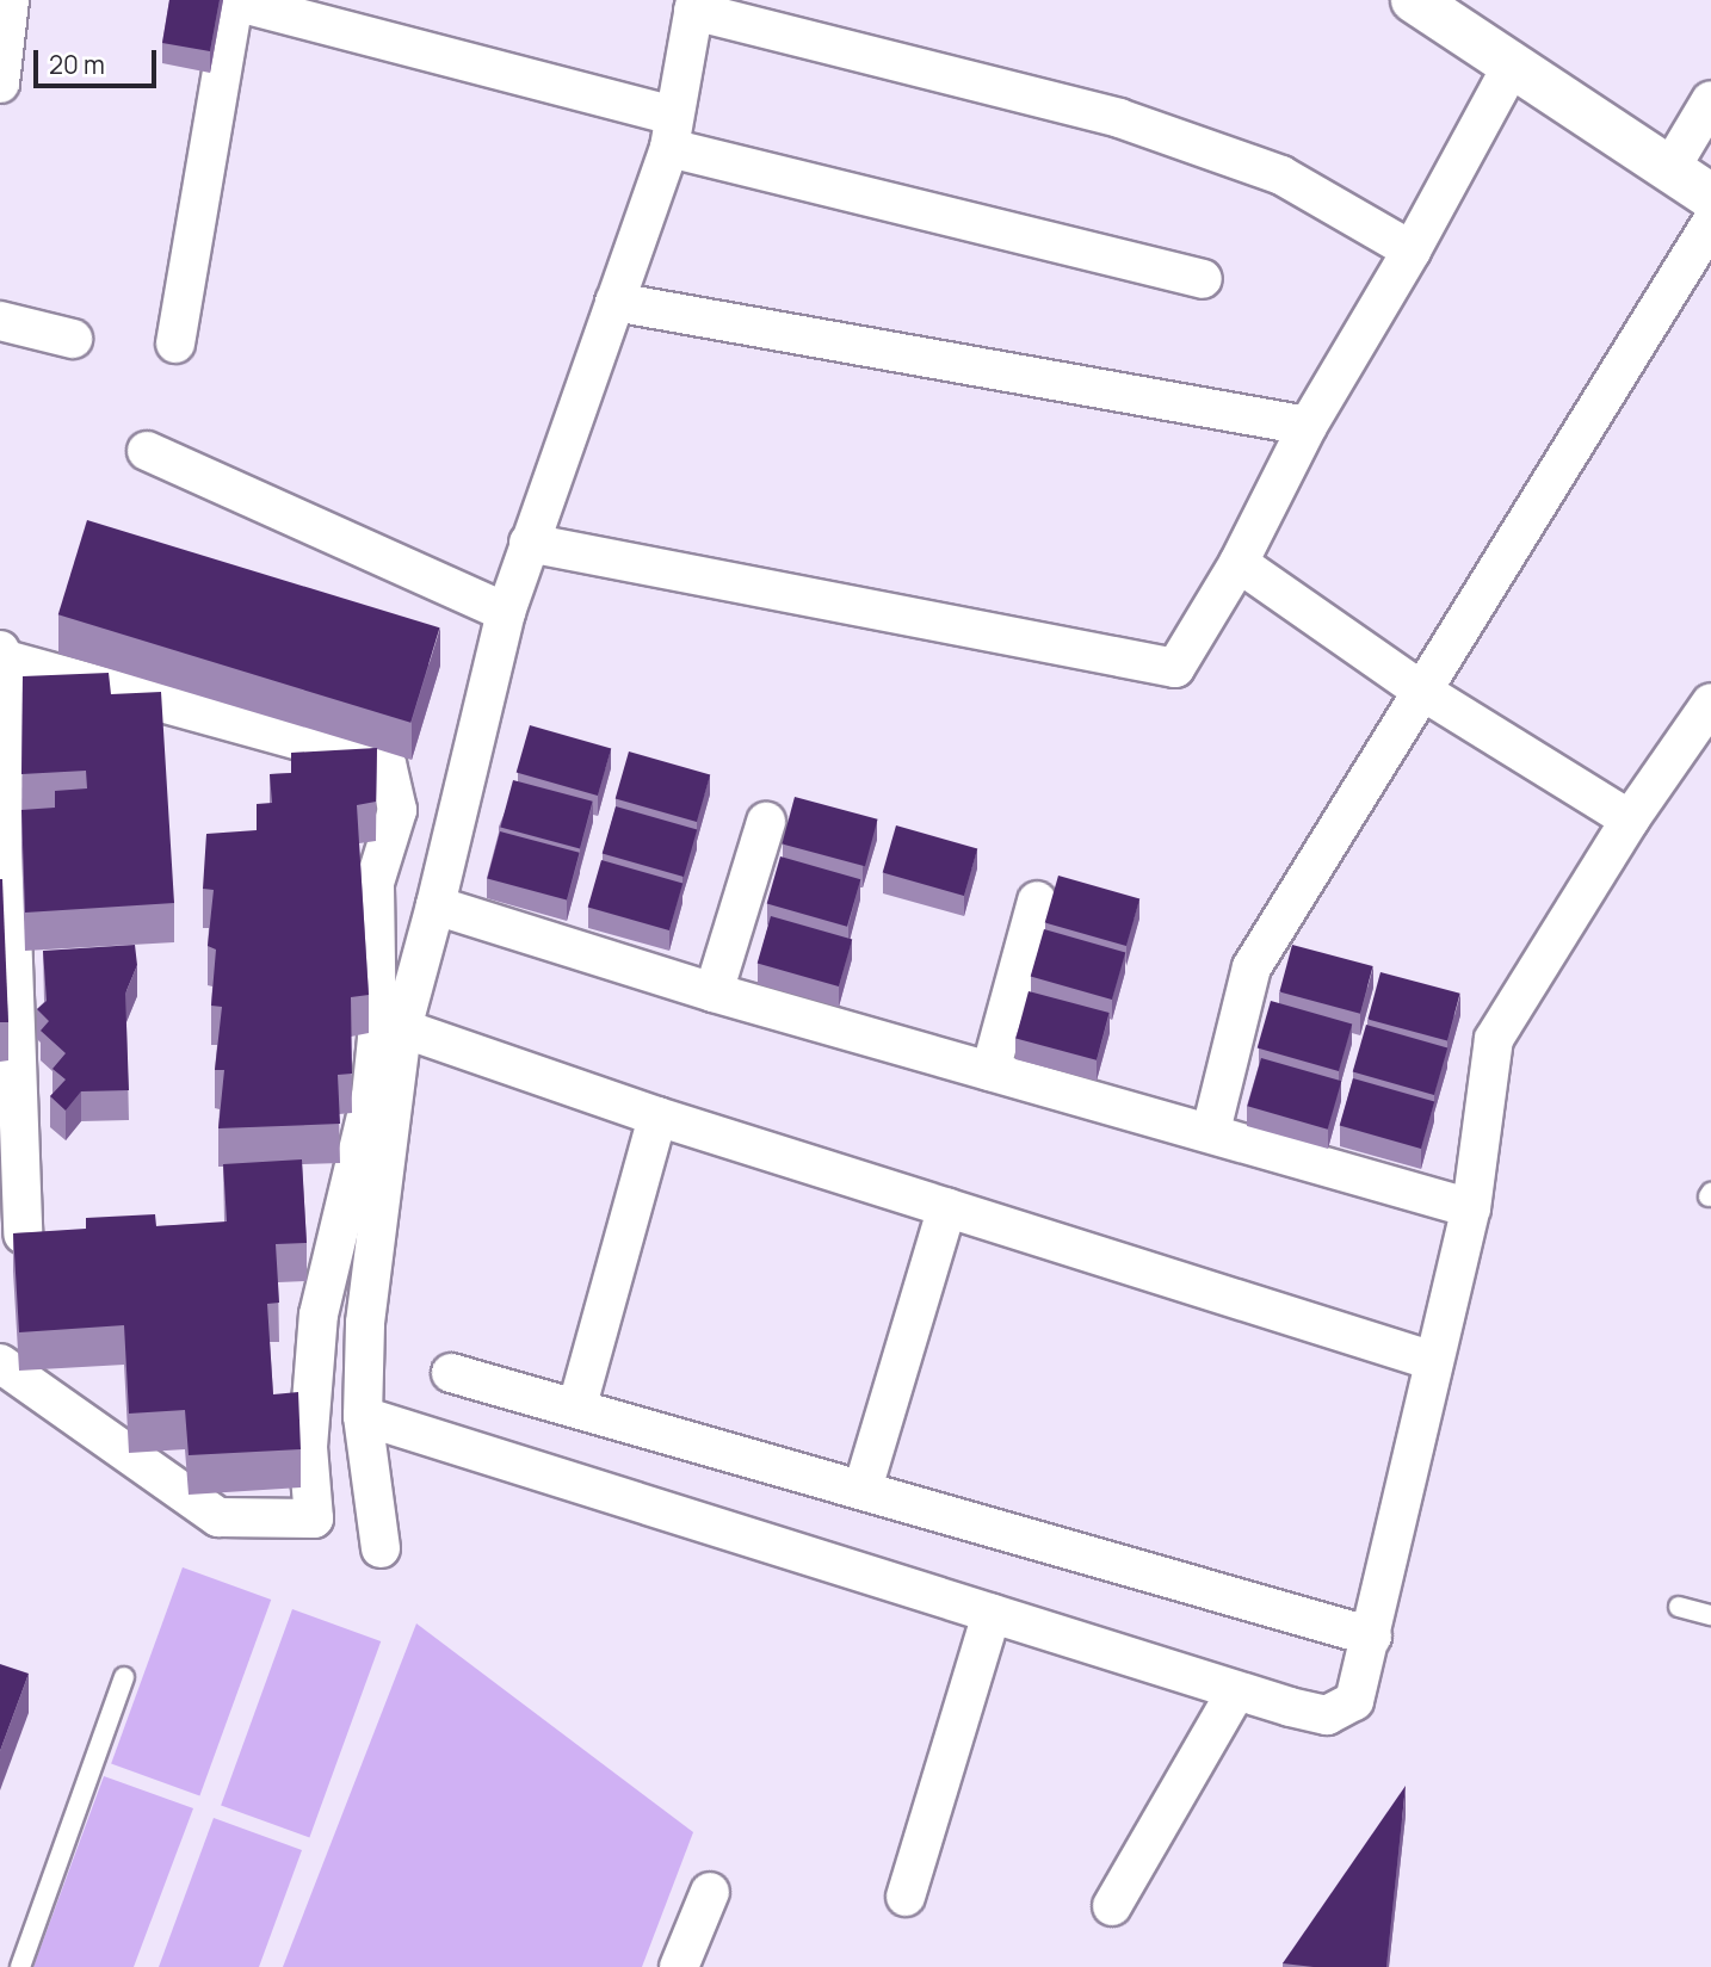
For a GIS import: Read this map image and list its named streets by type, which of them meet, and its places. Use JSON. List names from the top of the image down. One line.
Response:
{"scale_bar":"20 m"}
